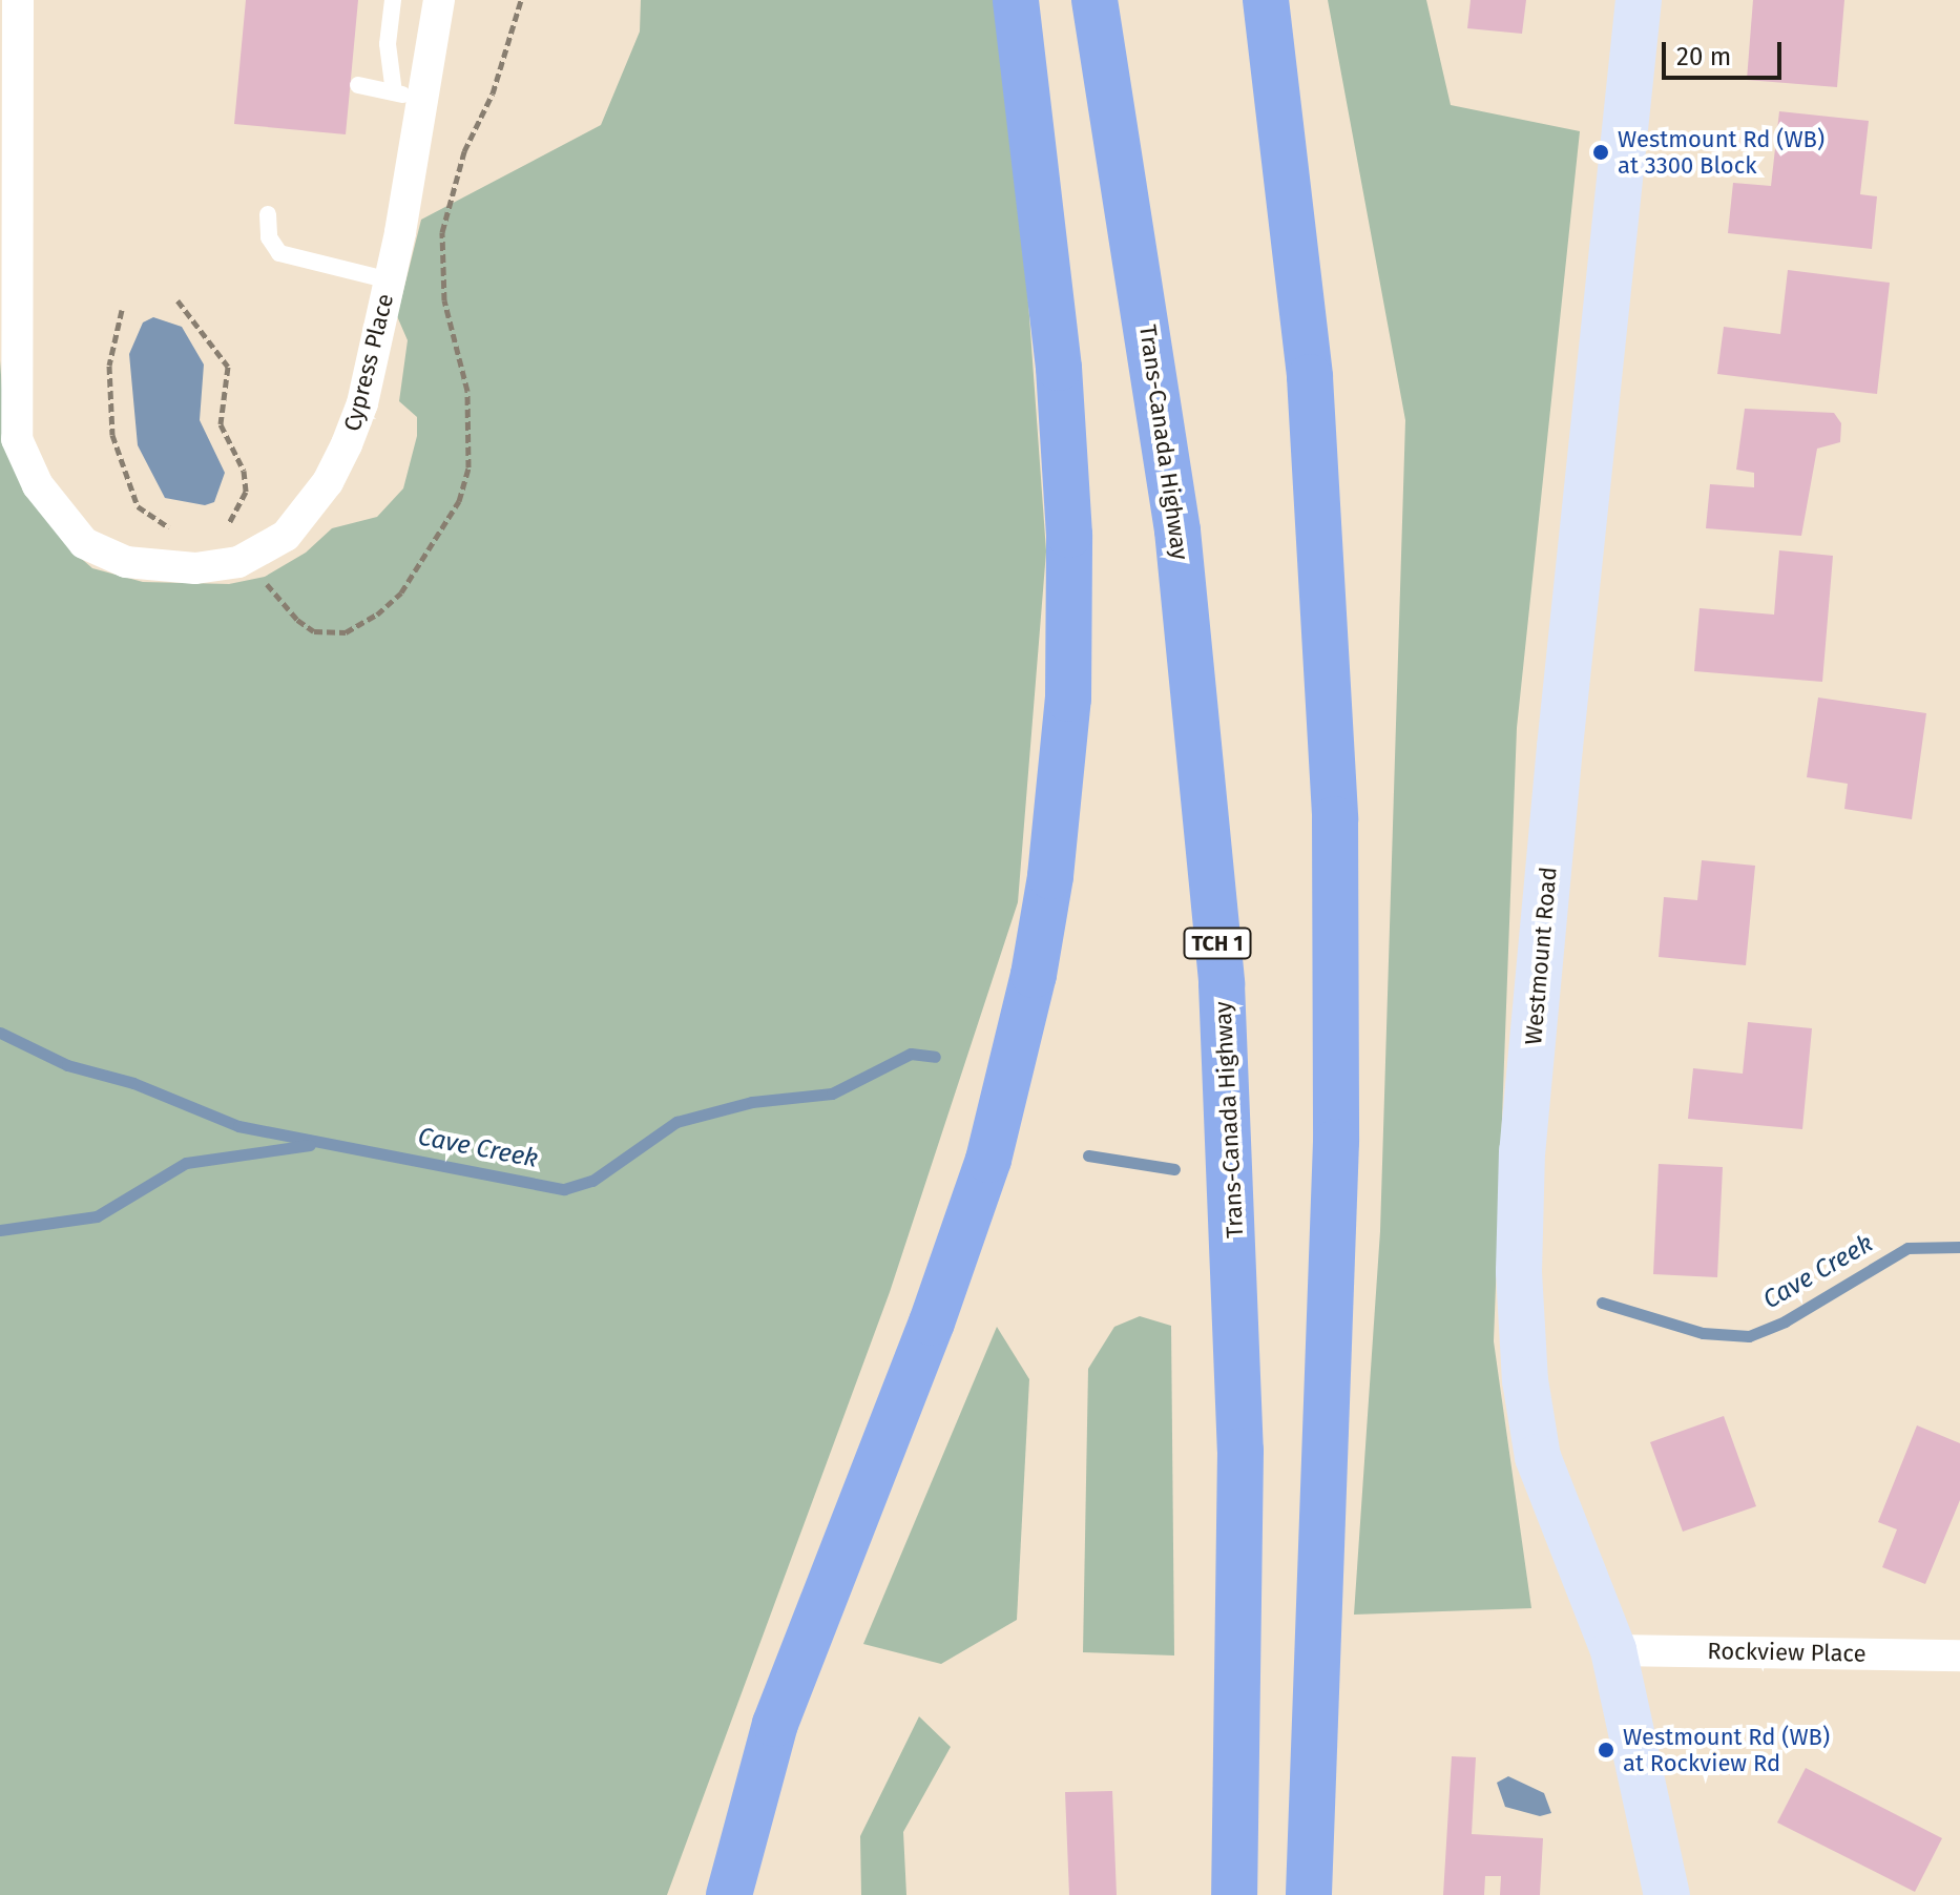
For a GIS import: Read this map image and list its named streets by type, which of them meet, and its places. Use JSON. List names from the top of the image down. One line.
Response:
{"streets":{"highway":["Trans-Canada Highway","TCH 1"],"street":["Cypress Place","Westmount Road","Rockview Place"]},"crossings":[["Westmount Road","Rockview Place"]],"water":["Cave Creek"],"places":["Westmount Rd (WB) at 3300 Block","Westmount Rd (WB) at Rockview Rd"],"scale_bar":"20 m"}
